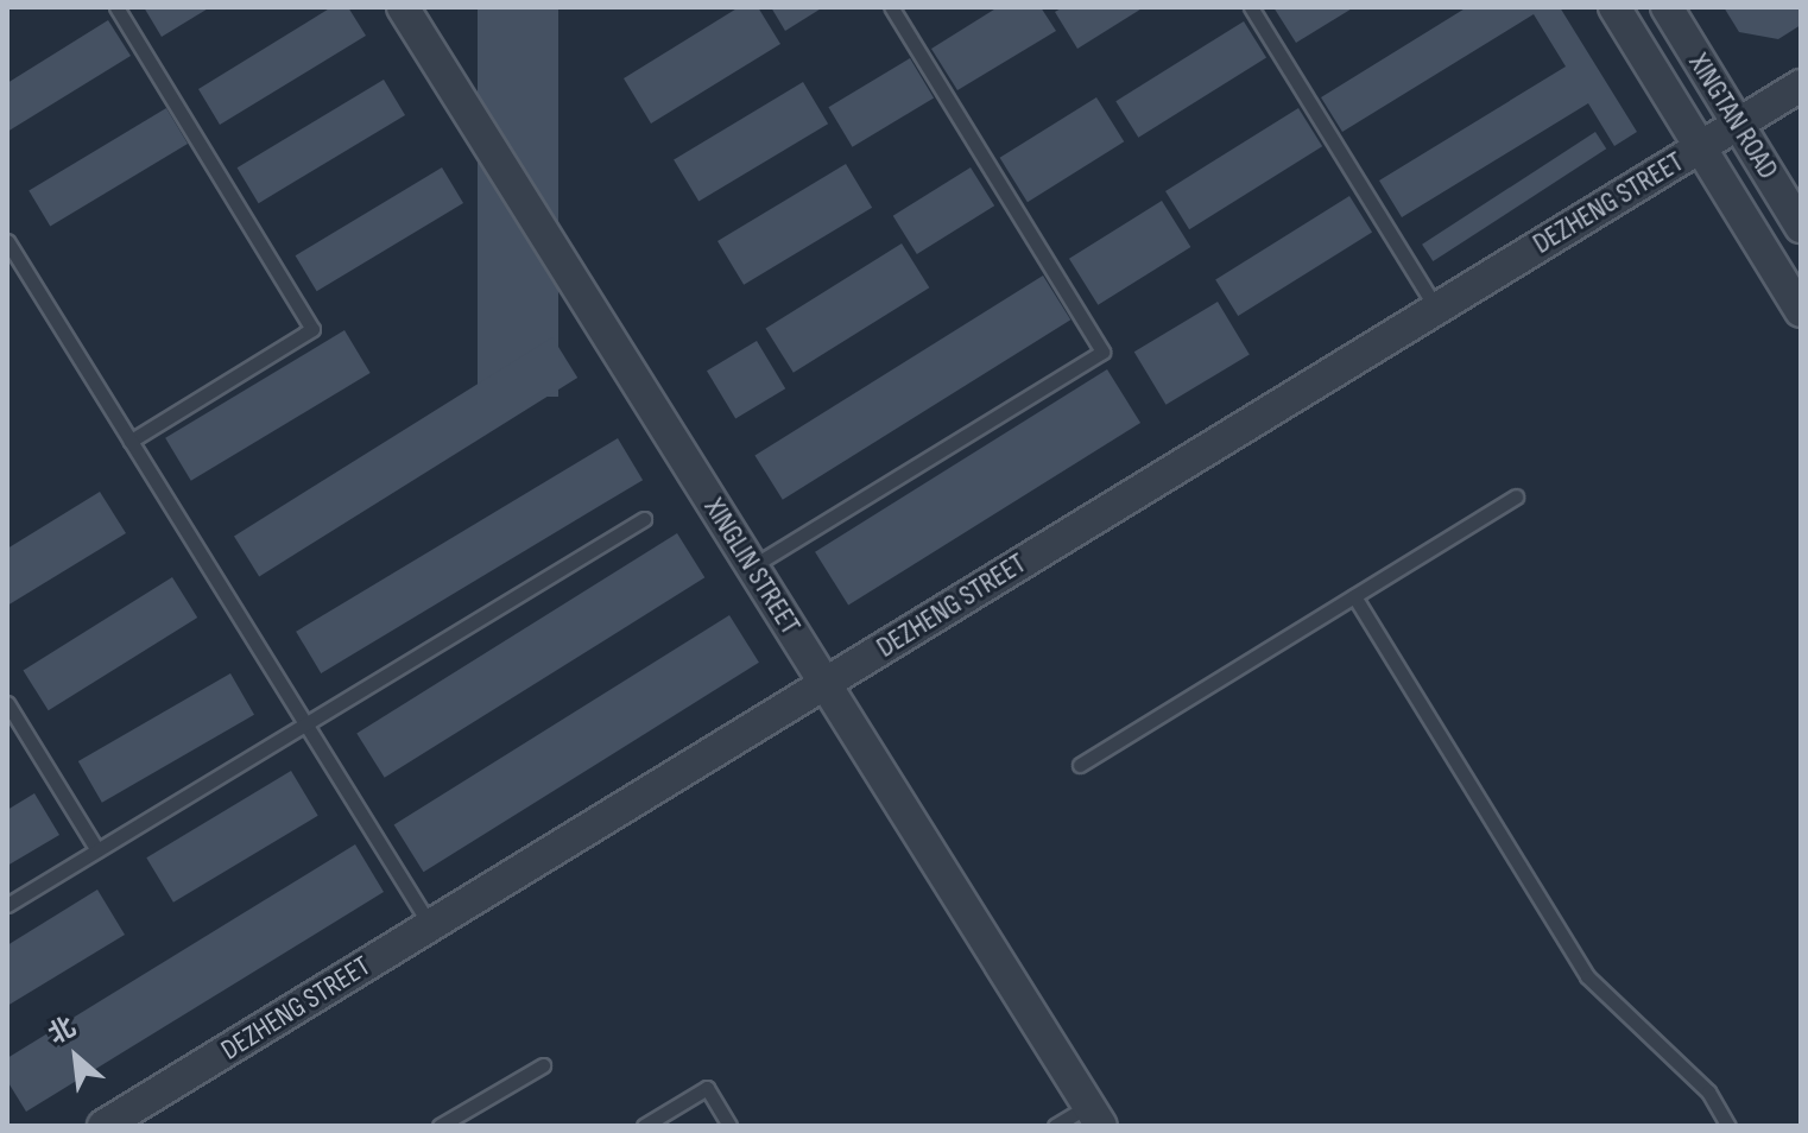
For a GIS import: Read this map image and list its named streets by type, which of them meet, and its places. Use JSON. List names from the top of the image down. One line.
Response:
{"streets":{"street":["XINGTAN ROAD","DEZHENG STREET","XINGLIN STREET"]},"crossings":[["XINGTAN ROAD","DEZHENG STREET"],["DEZHENG STREET","XINGLIN STREET"]],"north":"top left"}
